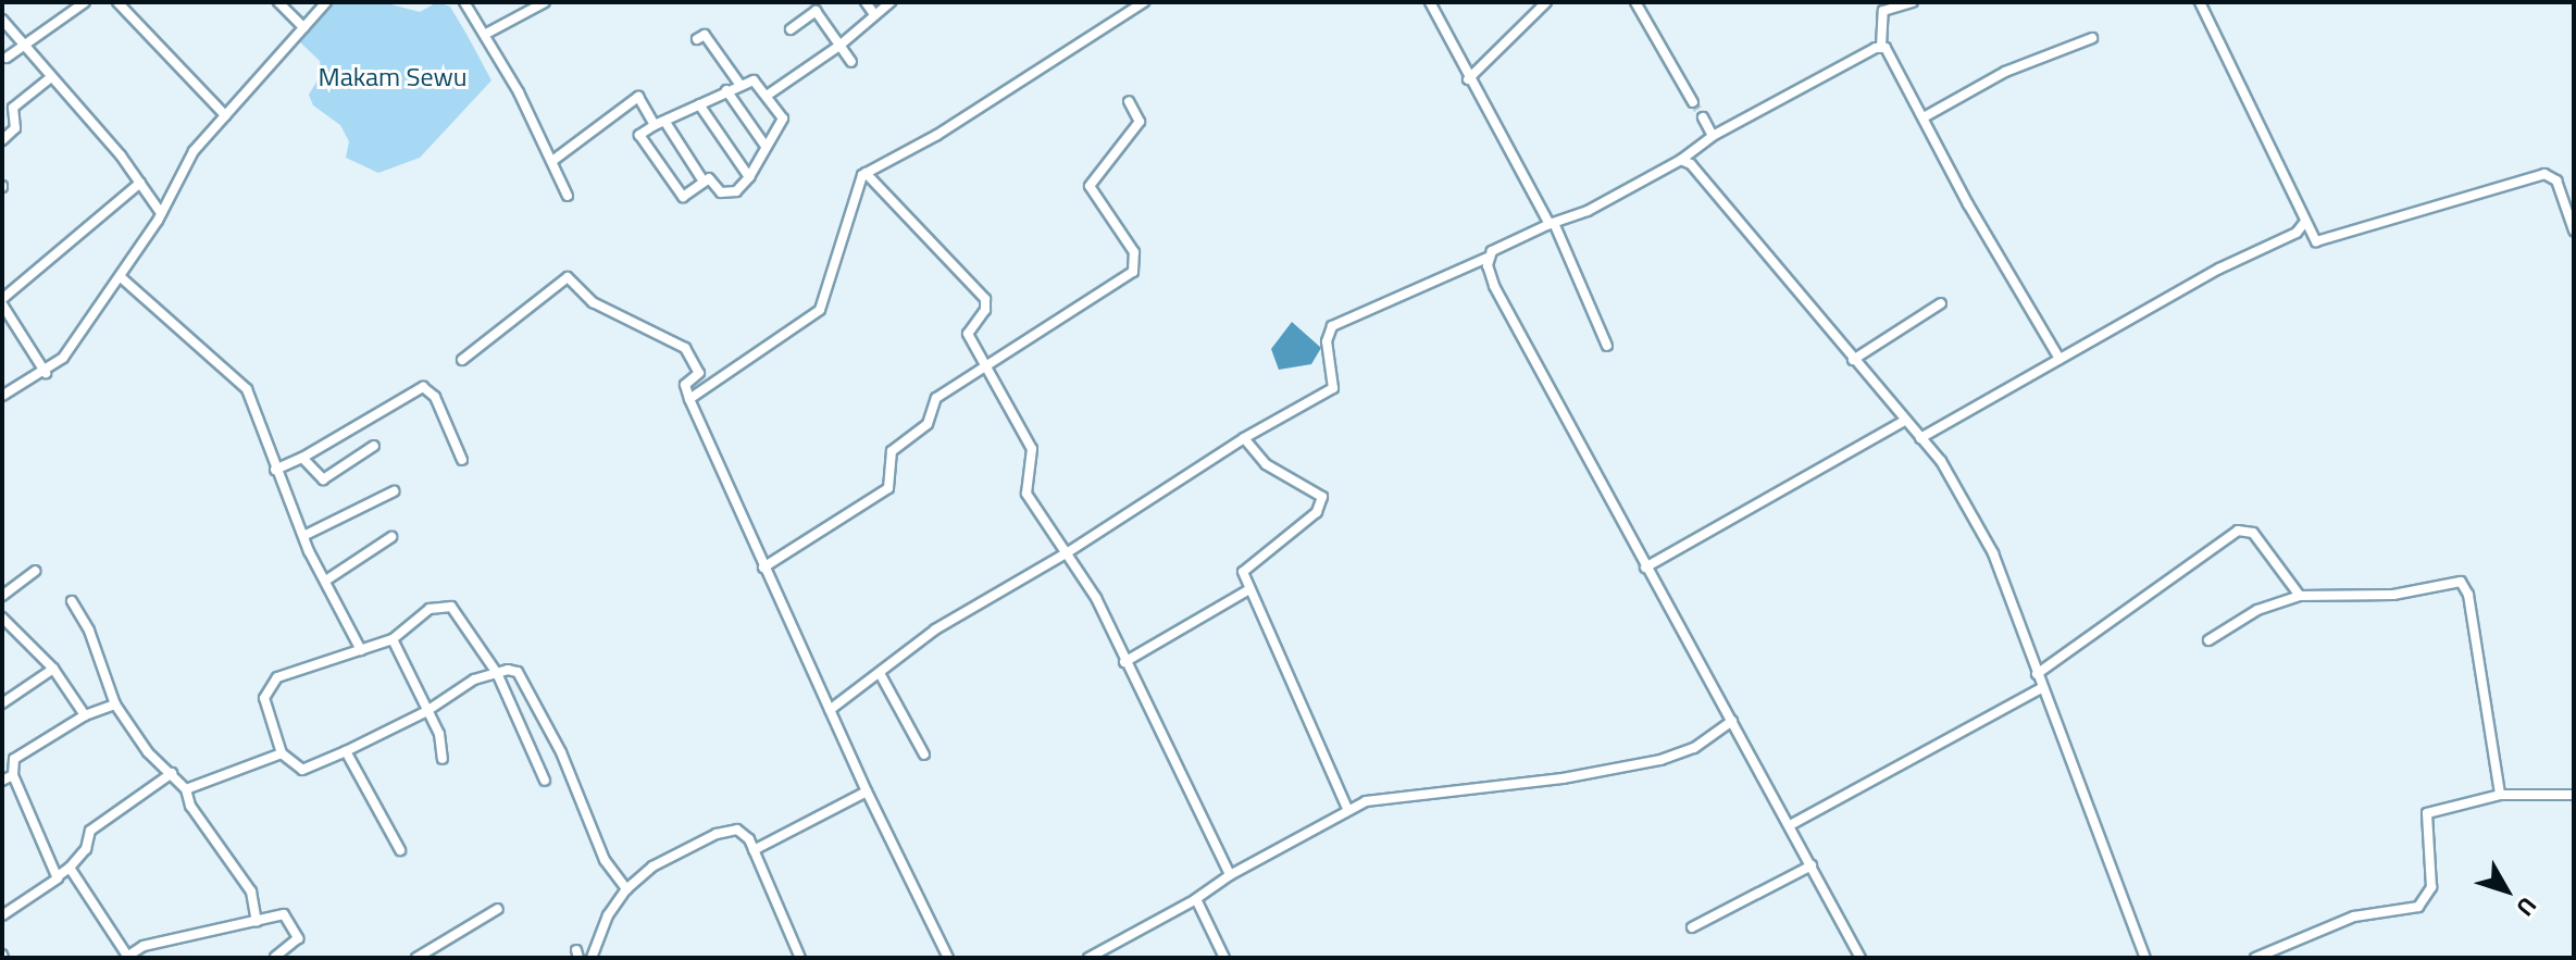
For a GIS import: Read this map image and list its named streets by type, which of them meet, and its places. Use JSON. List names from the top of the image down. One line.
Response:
{"parks":["Makam Sewu"],"north":"bottom right"}
